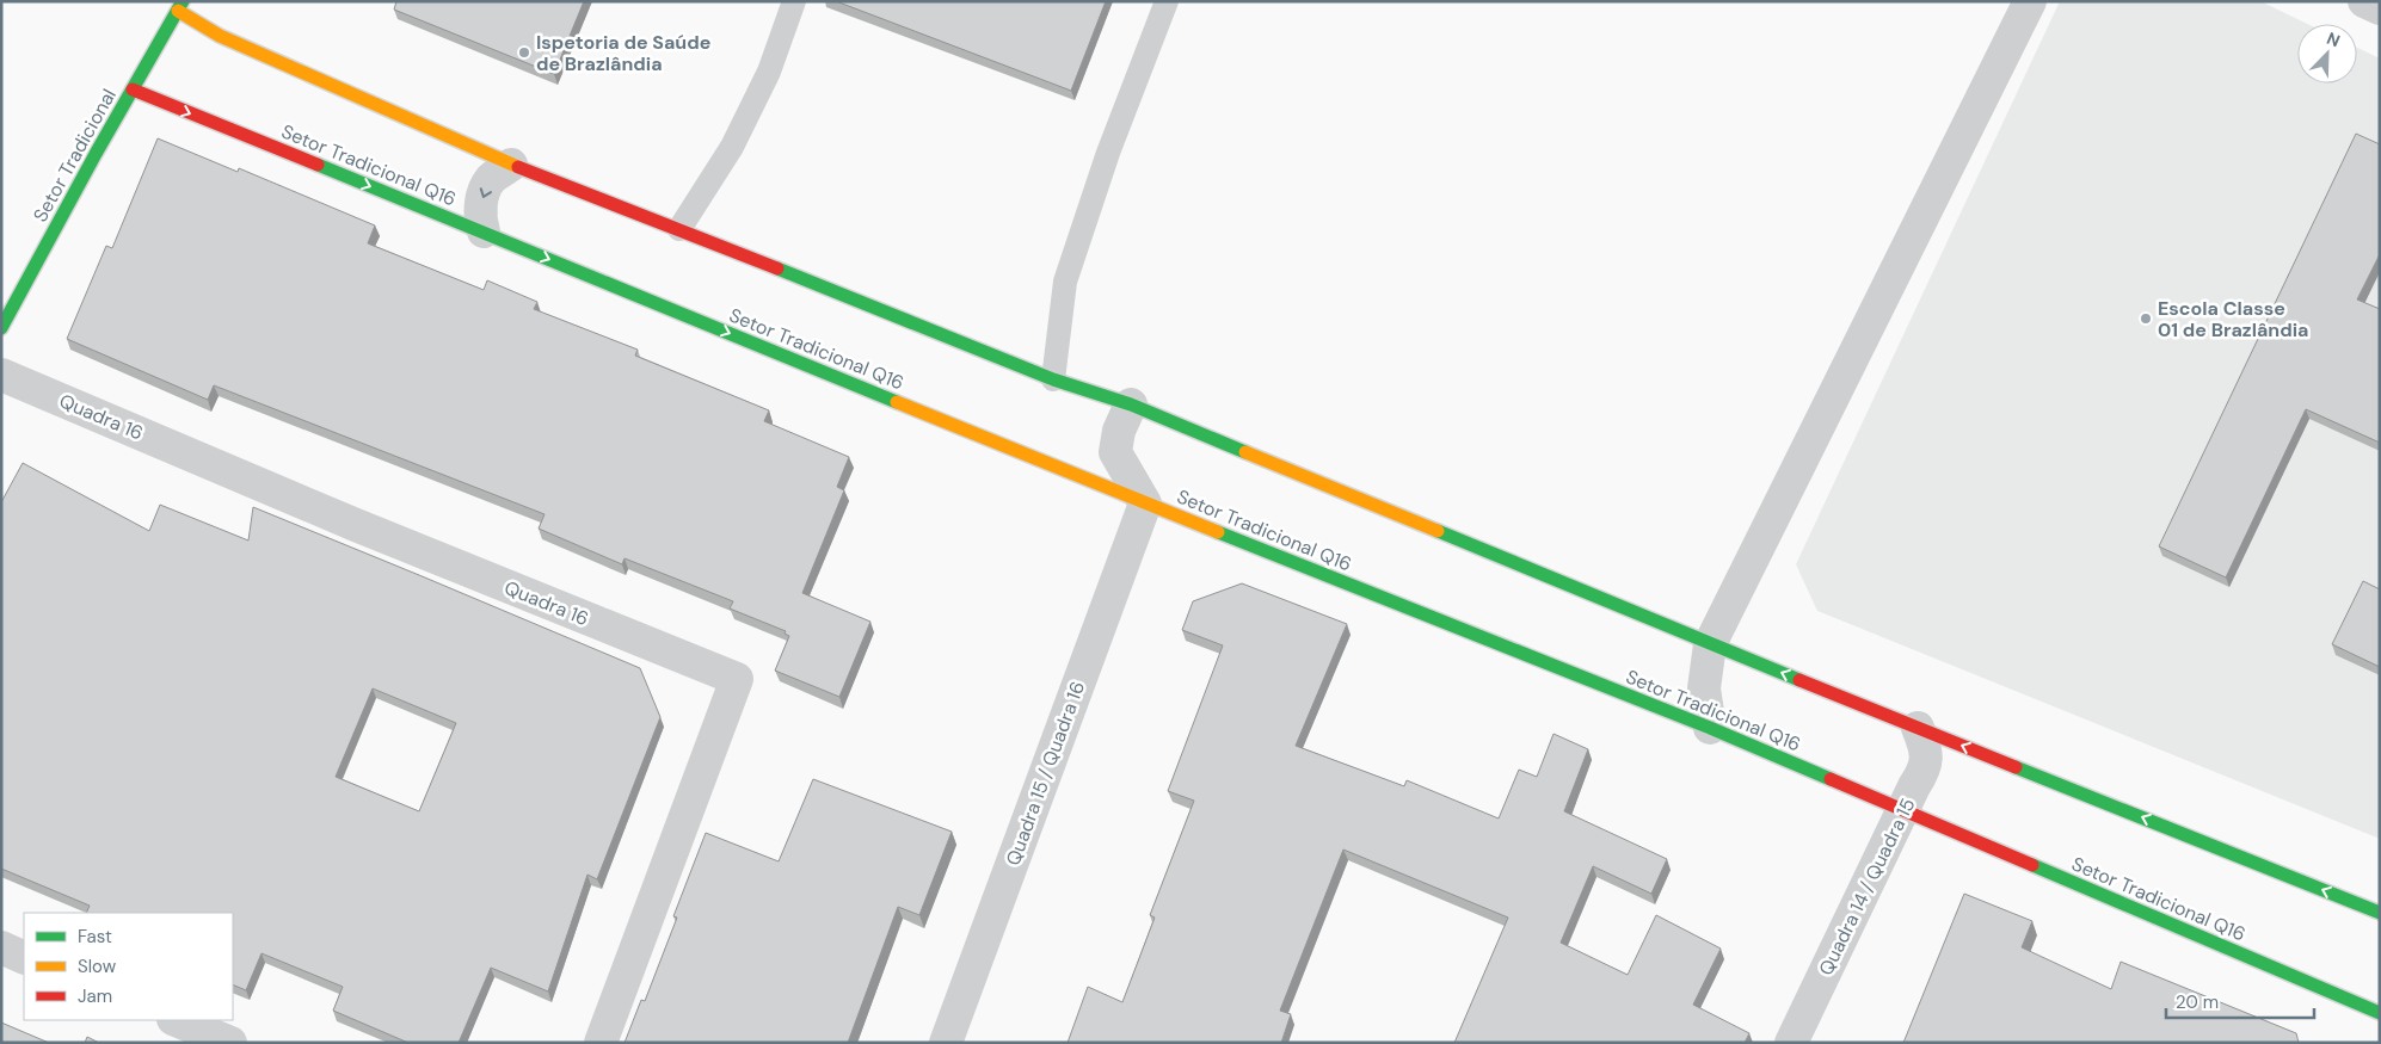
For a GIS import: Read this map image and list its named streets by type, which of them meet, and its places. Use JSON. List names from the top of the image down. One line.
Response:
{"streets":{"street":["Setor Tradicional","Setor Tradicional Q16","Quadra 16","Quadra 15 / Quadra 16","Quadra 14 / Quadra 15"]},"crossings":[["Setor Tradicional","Setor Tradicional Q16"],["Setor Tradicional Q16","Quadra 15 / Quadra 16"],["Setor Tradicional Q16","Quadra 14 / Quadra 15"]],"places":["Ispetoria de Saúde de Brazlândia","Escola Classe 01 de Brazlândia"],"legend":["Fast","Slow","Jam"],"scale_bar":"20 m","north":"top right"}
